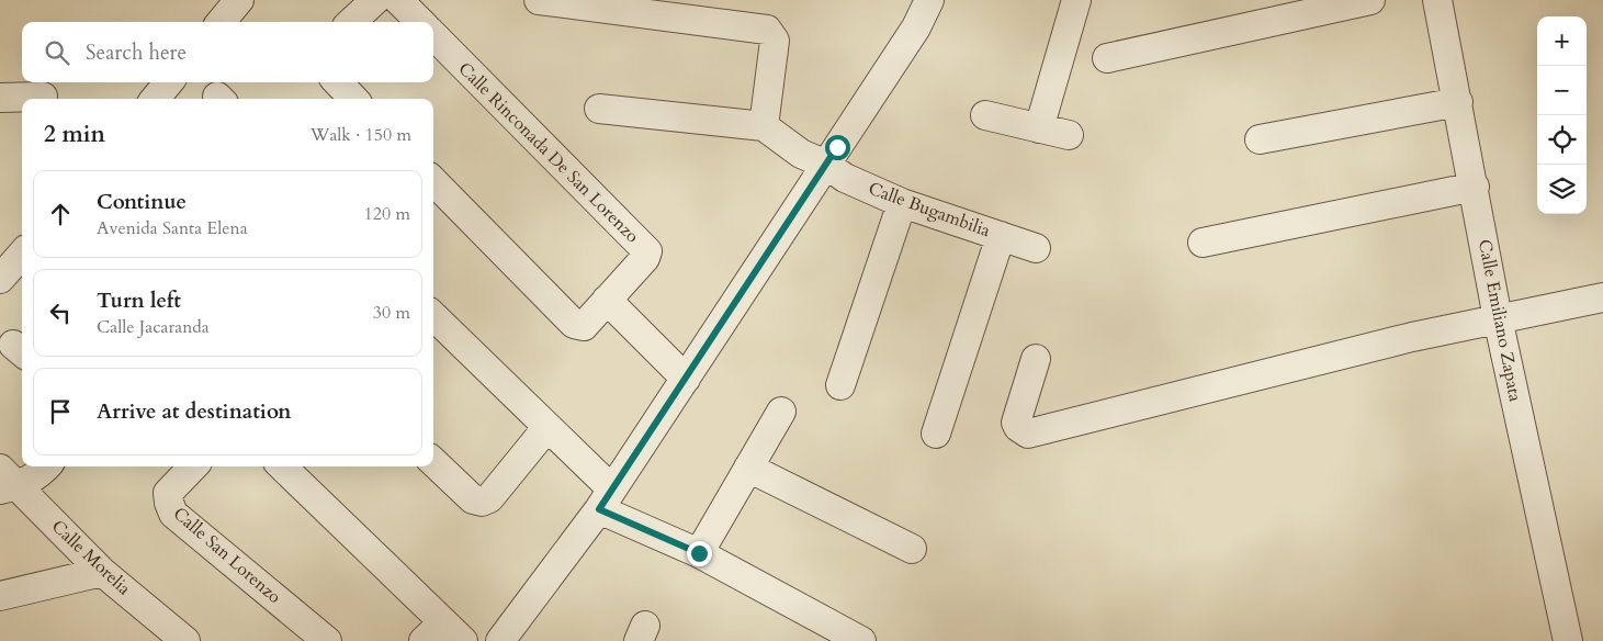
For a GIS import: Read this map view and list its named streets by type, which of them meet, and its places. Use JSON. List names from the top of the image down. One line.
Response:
{"streets":{"street":["Calle Rinconada De San Lorenzo","Calle Bugambilia","Calle Emiliano Zapata","Calle San Lorenzo","Calle Morelia"]},"page":{"map_buttons":["+","−"],"search":"Search here","heading":["2 min","Walk · 150 m"],"list":[["Continue","Avenida Santa Elena","120 m"],["Turn left","Calle Jacaranda","30 m"],"Arrive at destination"]}}
